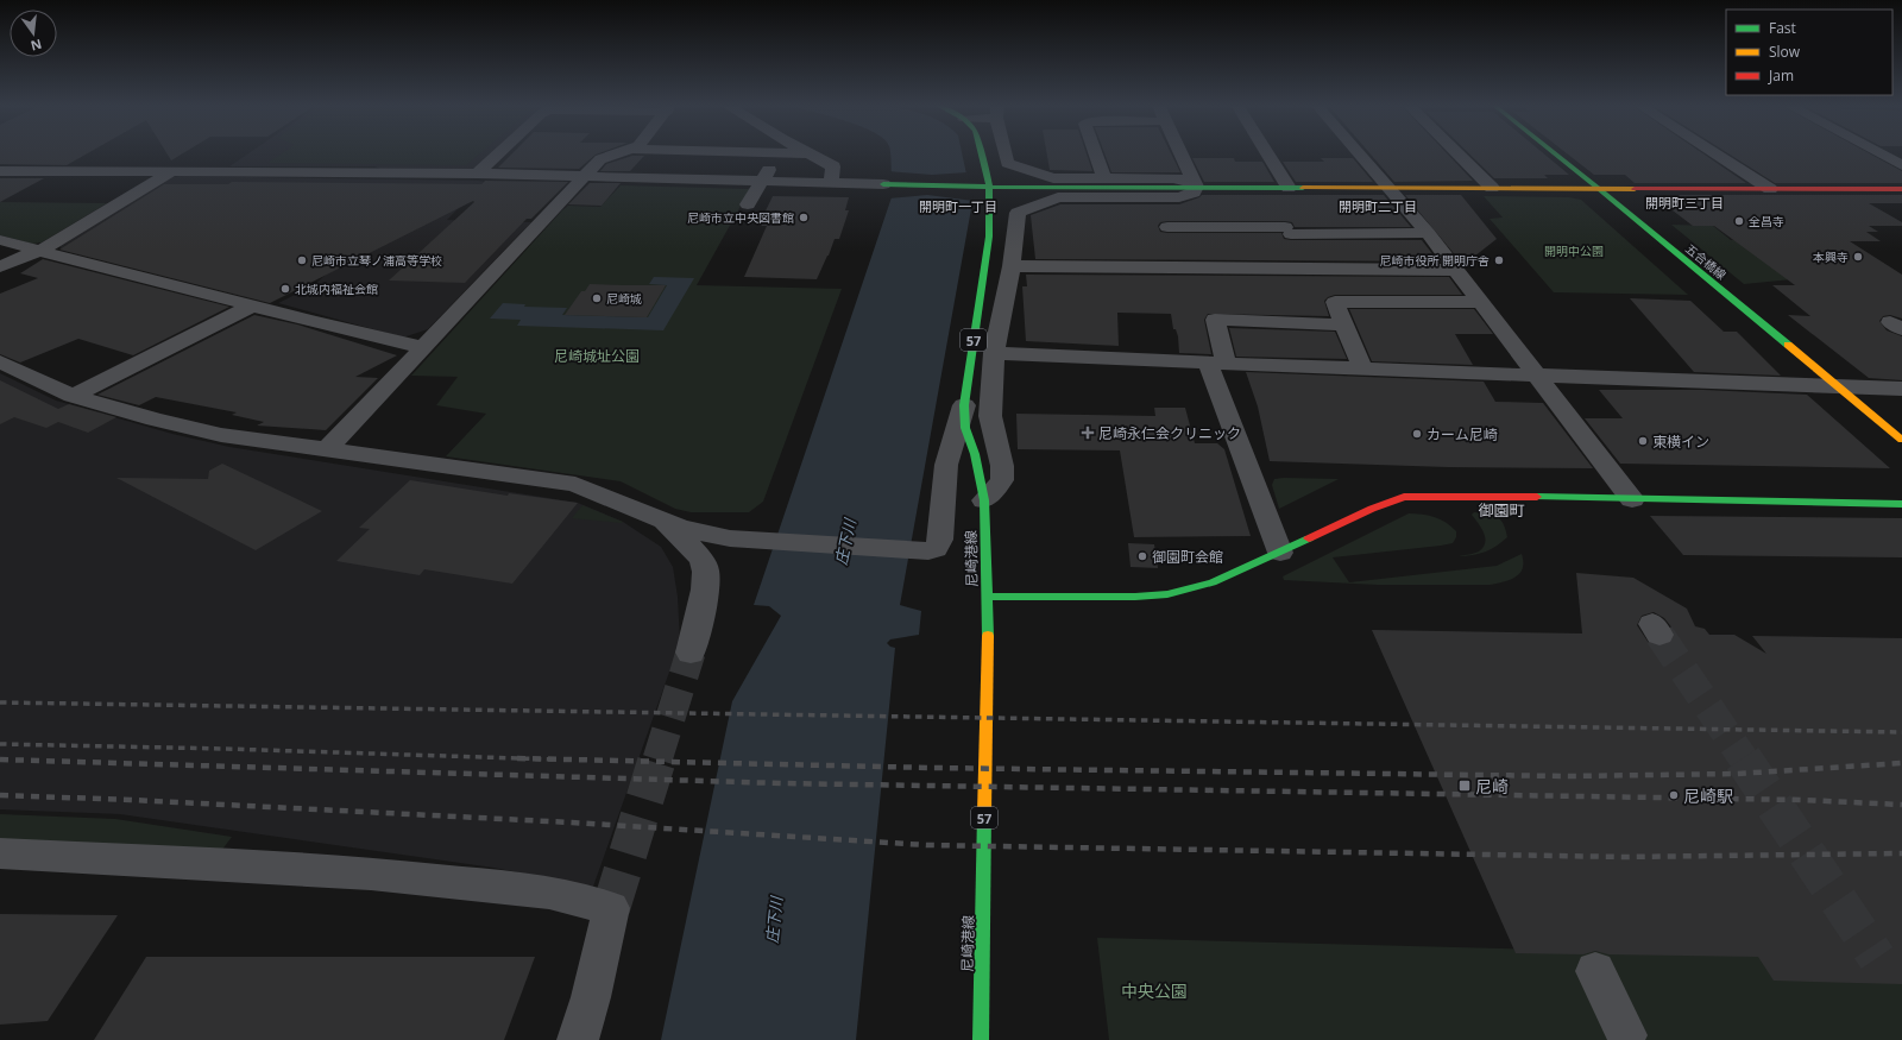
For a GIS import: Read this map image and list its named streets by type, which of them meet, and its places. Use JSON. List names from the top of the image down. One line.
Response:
{"streets":{"street":["五合橋線","57","尼崎港線"]},"districts":["開明町三丁目","開明町一丁目","開明町二丁目","御園町"],"water":["庄下川"],"parks":["開明中公園","尼崎城址公園","中央公園"],"places":{"other":["尼崎市立中央図書館","全昌寺","本興寺","尼崎市立琴ノ浦高等学校","尼崎市役所 開明庁舎","北城内福祉会館","尼崎城","カーム尼崎","東横イン","御園町会館","尼崎駅"],"health":["尼崎永仁会クリニック"],"transit":["尼崎"]},"legend":["Fast","Slow","Jam"],"north":"bottom"}
